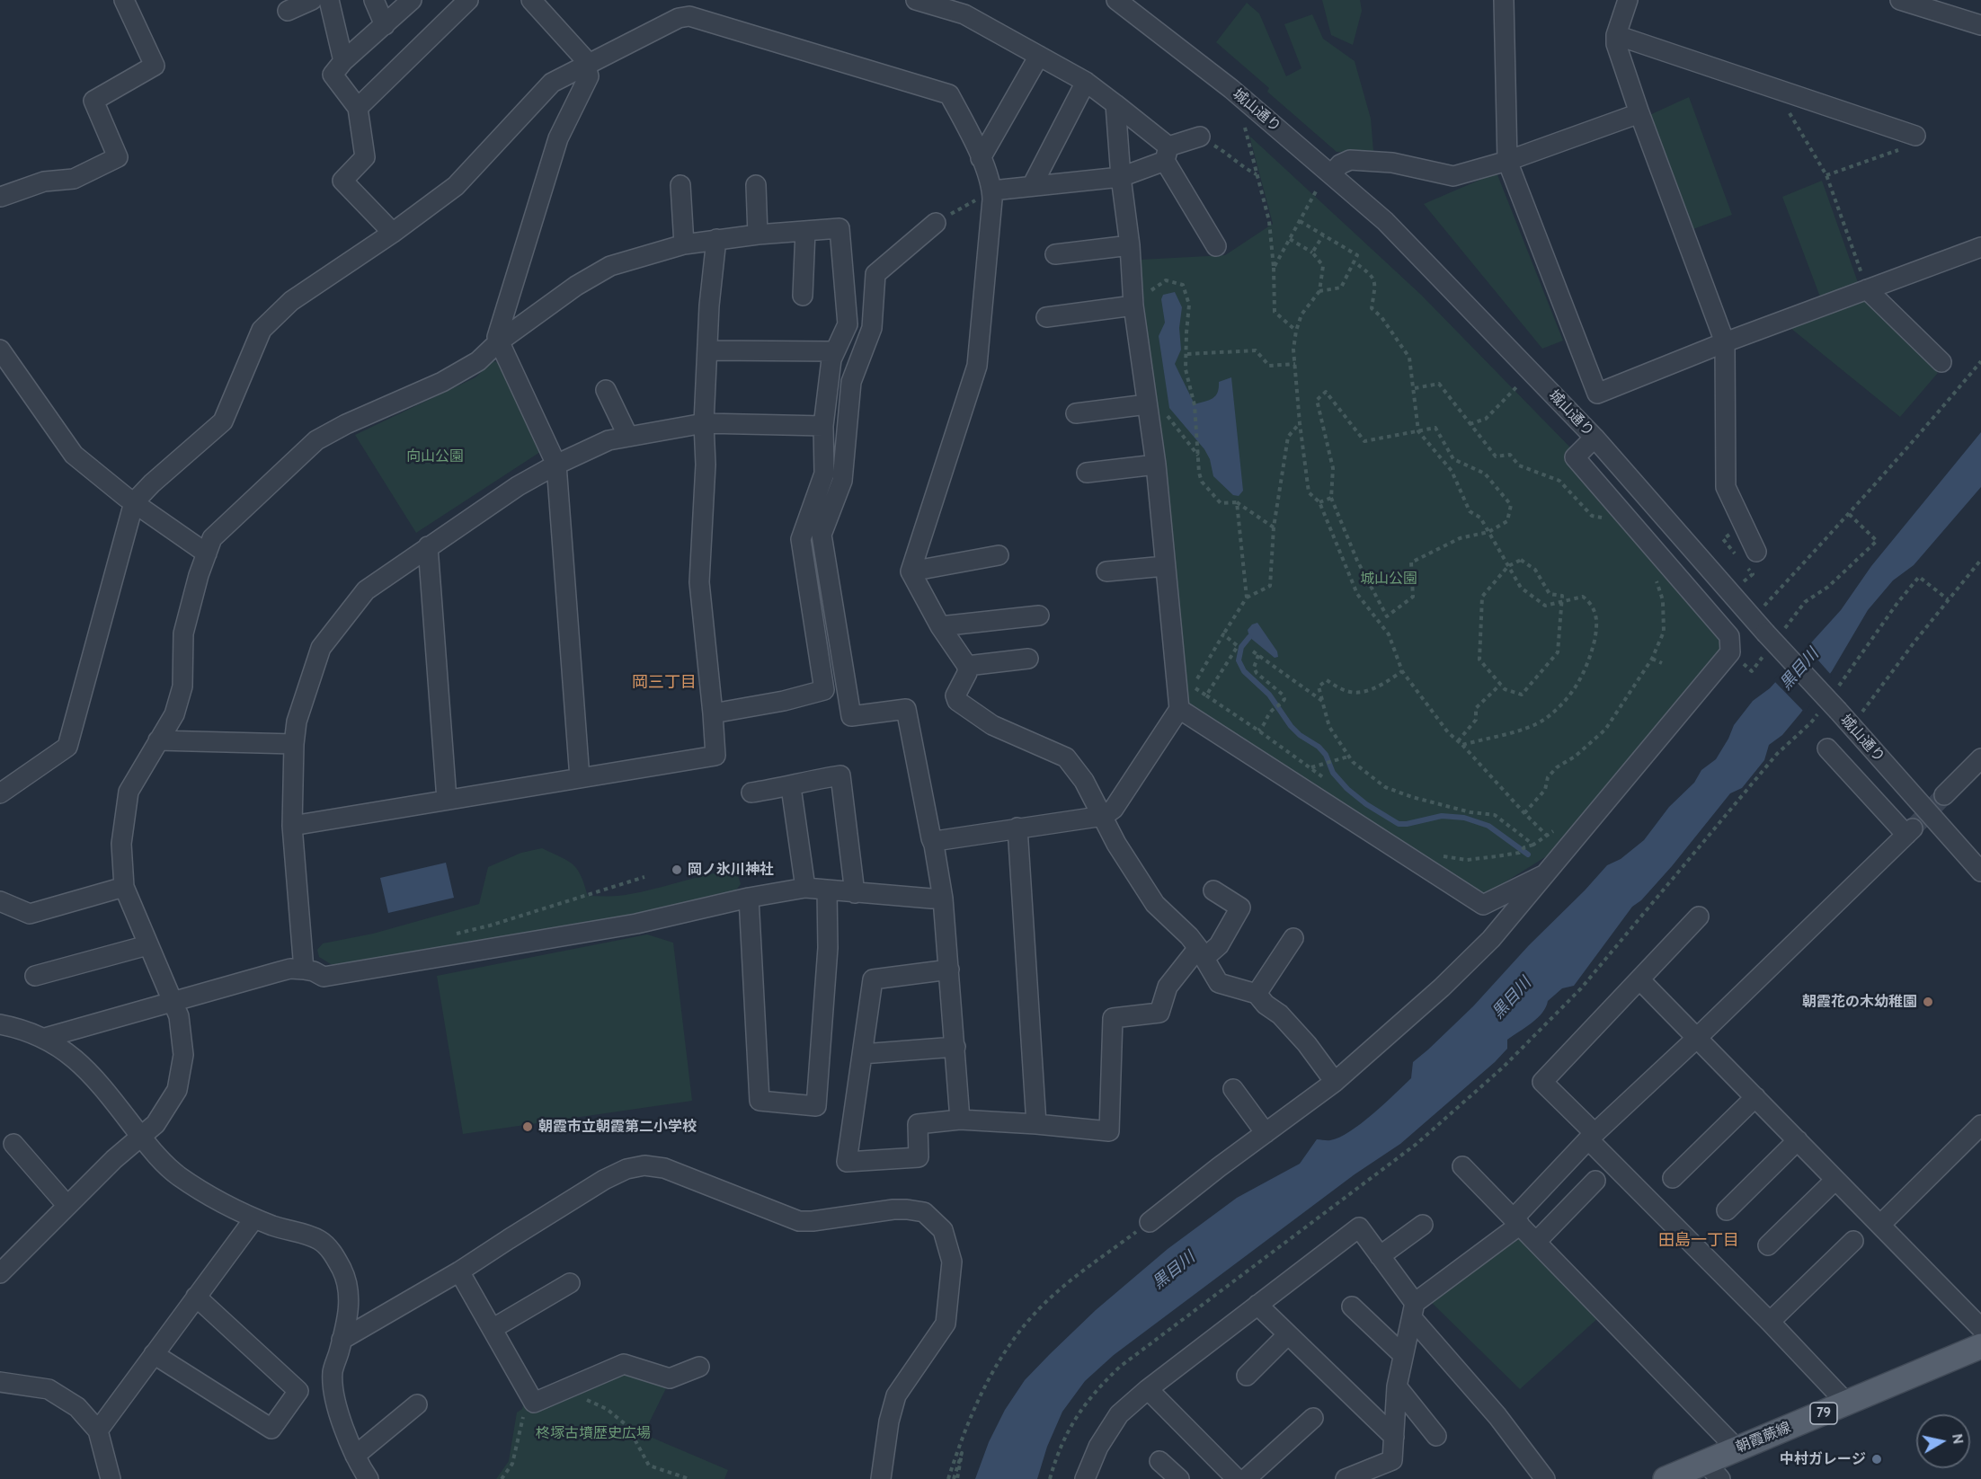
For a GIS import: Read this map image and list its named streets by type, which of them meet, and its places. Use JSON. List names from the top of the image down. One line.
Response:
{"streets":{"main road":["79","朝霞蕨線"],"street":["城山通り"]},"districts":["岡三丁目","田島一丁目"],"water":["黒目川"],"parks":["向山公園","城山公園","柊塚古墳歴史広場"],"places":["岡ノ氷川神社","朝霞花の木幼稚園","朝霞市立朝霞第二小学校","中村ガレージ"],"north":"right"}
